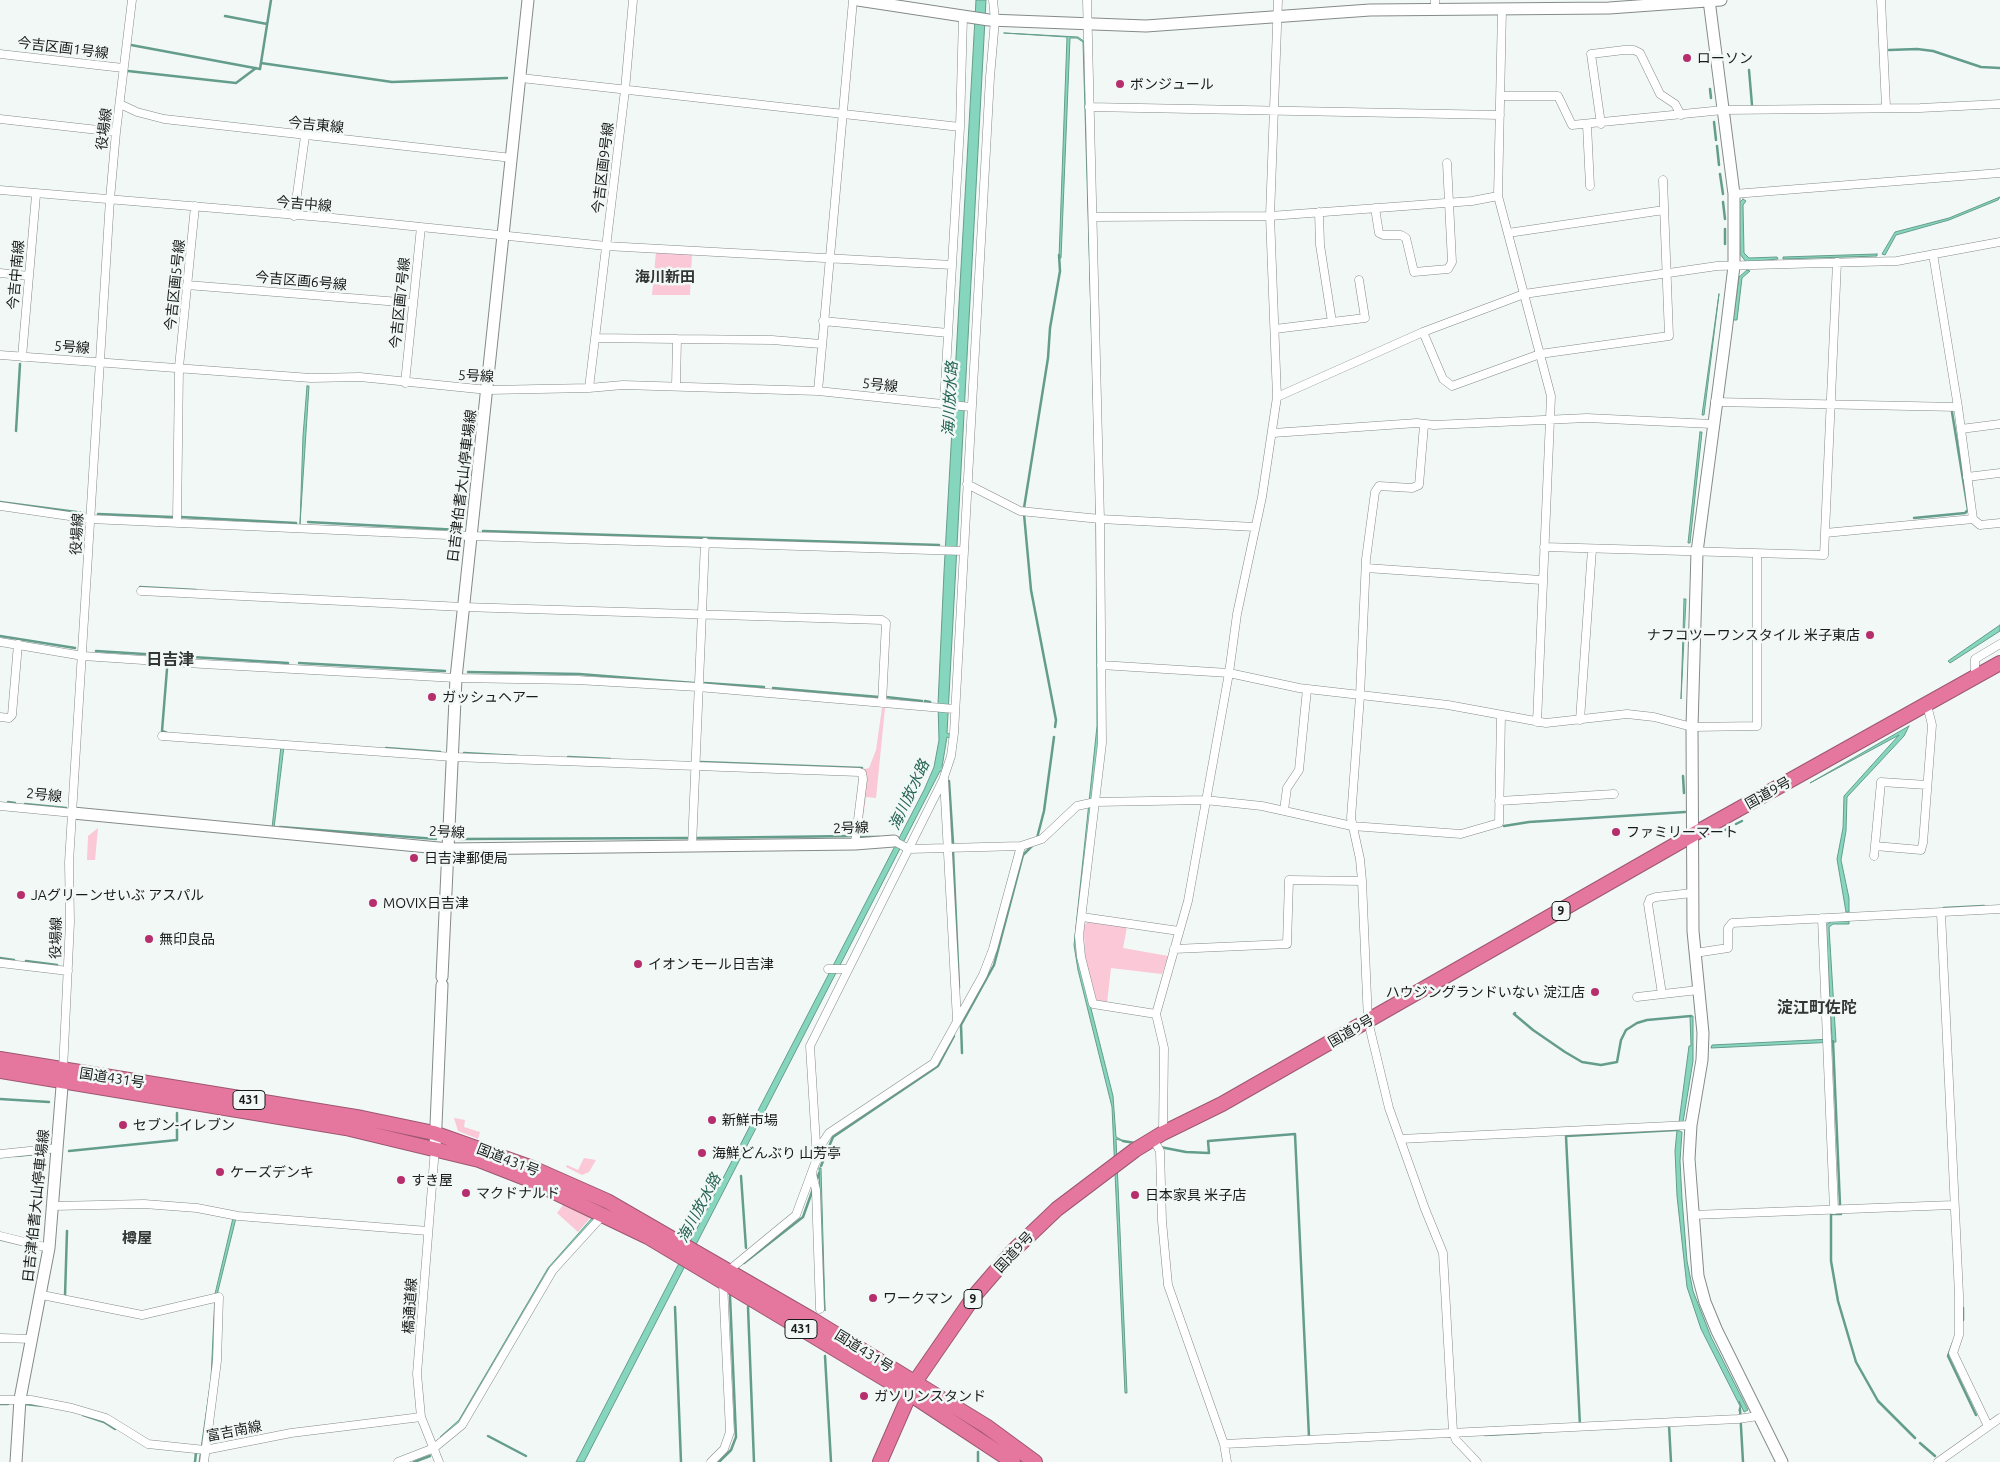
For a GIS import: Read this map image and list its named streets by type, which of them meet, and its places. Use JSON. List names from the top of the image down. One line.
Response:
{"streets":{"highway":["国道9号","9","国道431号","431"],"street":["今吉区画1号線","今吉東線","役場線","今吉区画9号線","今吉中線","今吉中南線","今吉区画6号線","今吉区画5号線","今吉区画7号線","5号線","日吉津伯耆大山停車場線","2号線","橋通道線","富吉南線"]},"crossings":[["今吉区画1号線","役場線"],["今吉東線","役場線"],["今吉東線","日吉津伯耆大山停車場線"],["役場線","今吉中線"],["役場線","5号線"],["役場線","日吉津伯耆大山停車場線"],["役場線","2号線"],["役場線","国道431号"],["今吉区画9号線","今吉中線"],["今吉区画9号線","5号線"],["今吉中線","今吉中南線"],["今吉中線","今吉区画5号線"],["今吉中線","今吉区画7号線"],["今吉中線","日吉津伯耆大山停車場線"],["今吉中南線","5号線"],["今吉区画6号線","今吉区画5号線"],["今吉区画6号線","今吉区画7号線"],["今吉区画5号線","5号線"],["今吉区画7号線","5号線"],["5号線","日吉津伯耆大山停車場線"],["日吉津伯耆大山停車場線","2号線"],["日吉津伯耆大山停車場線","国道431号"],["日吉津伯耆大山停車場線","橋通道線"],["日吉津伯耆大山停車場線","富吉南線"],["国道9号","国道431号"],["国道431号","橋通道線"],["橋通道線","富吉南線"]],"districts":["海川新田","日吉津","淀江町佐陀","樽屋"],"water":["海川放水路"],"places":["ローソン","ボンジュール","ナフコツーワンスタイル 米子東店","ガッシュヘアー","ファミリーマート","日吉津郵便局","JAグリーンせいぶ アスパル","MOVIX日吉津","無印良品","イオンモール日吉津","ハウジングランドいない 淀江店","新鮮市場","セブン-イレブン","海鮮どんぶり 山芳亭","ケーズデンキ","すき屋","マクドナルド","日本家具 米子店","ワークマン","ガソリンスタンド"]}
